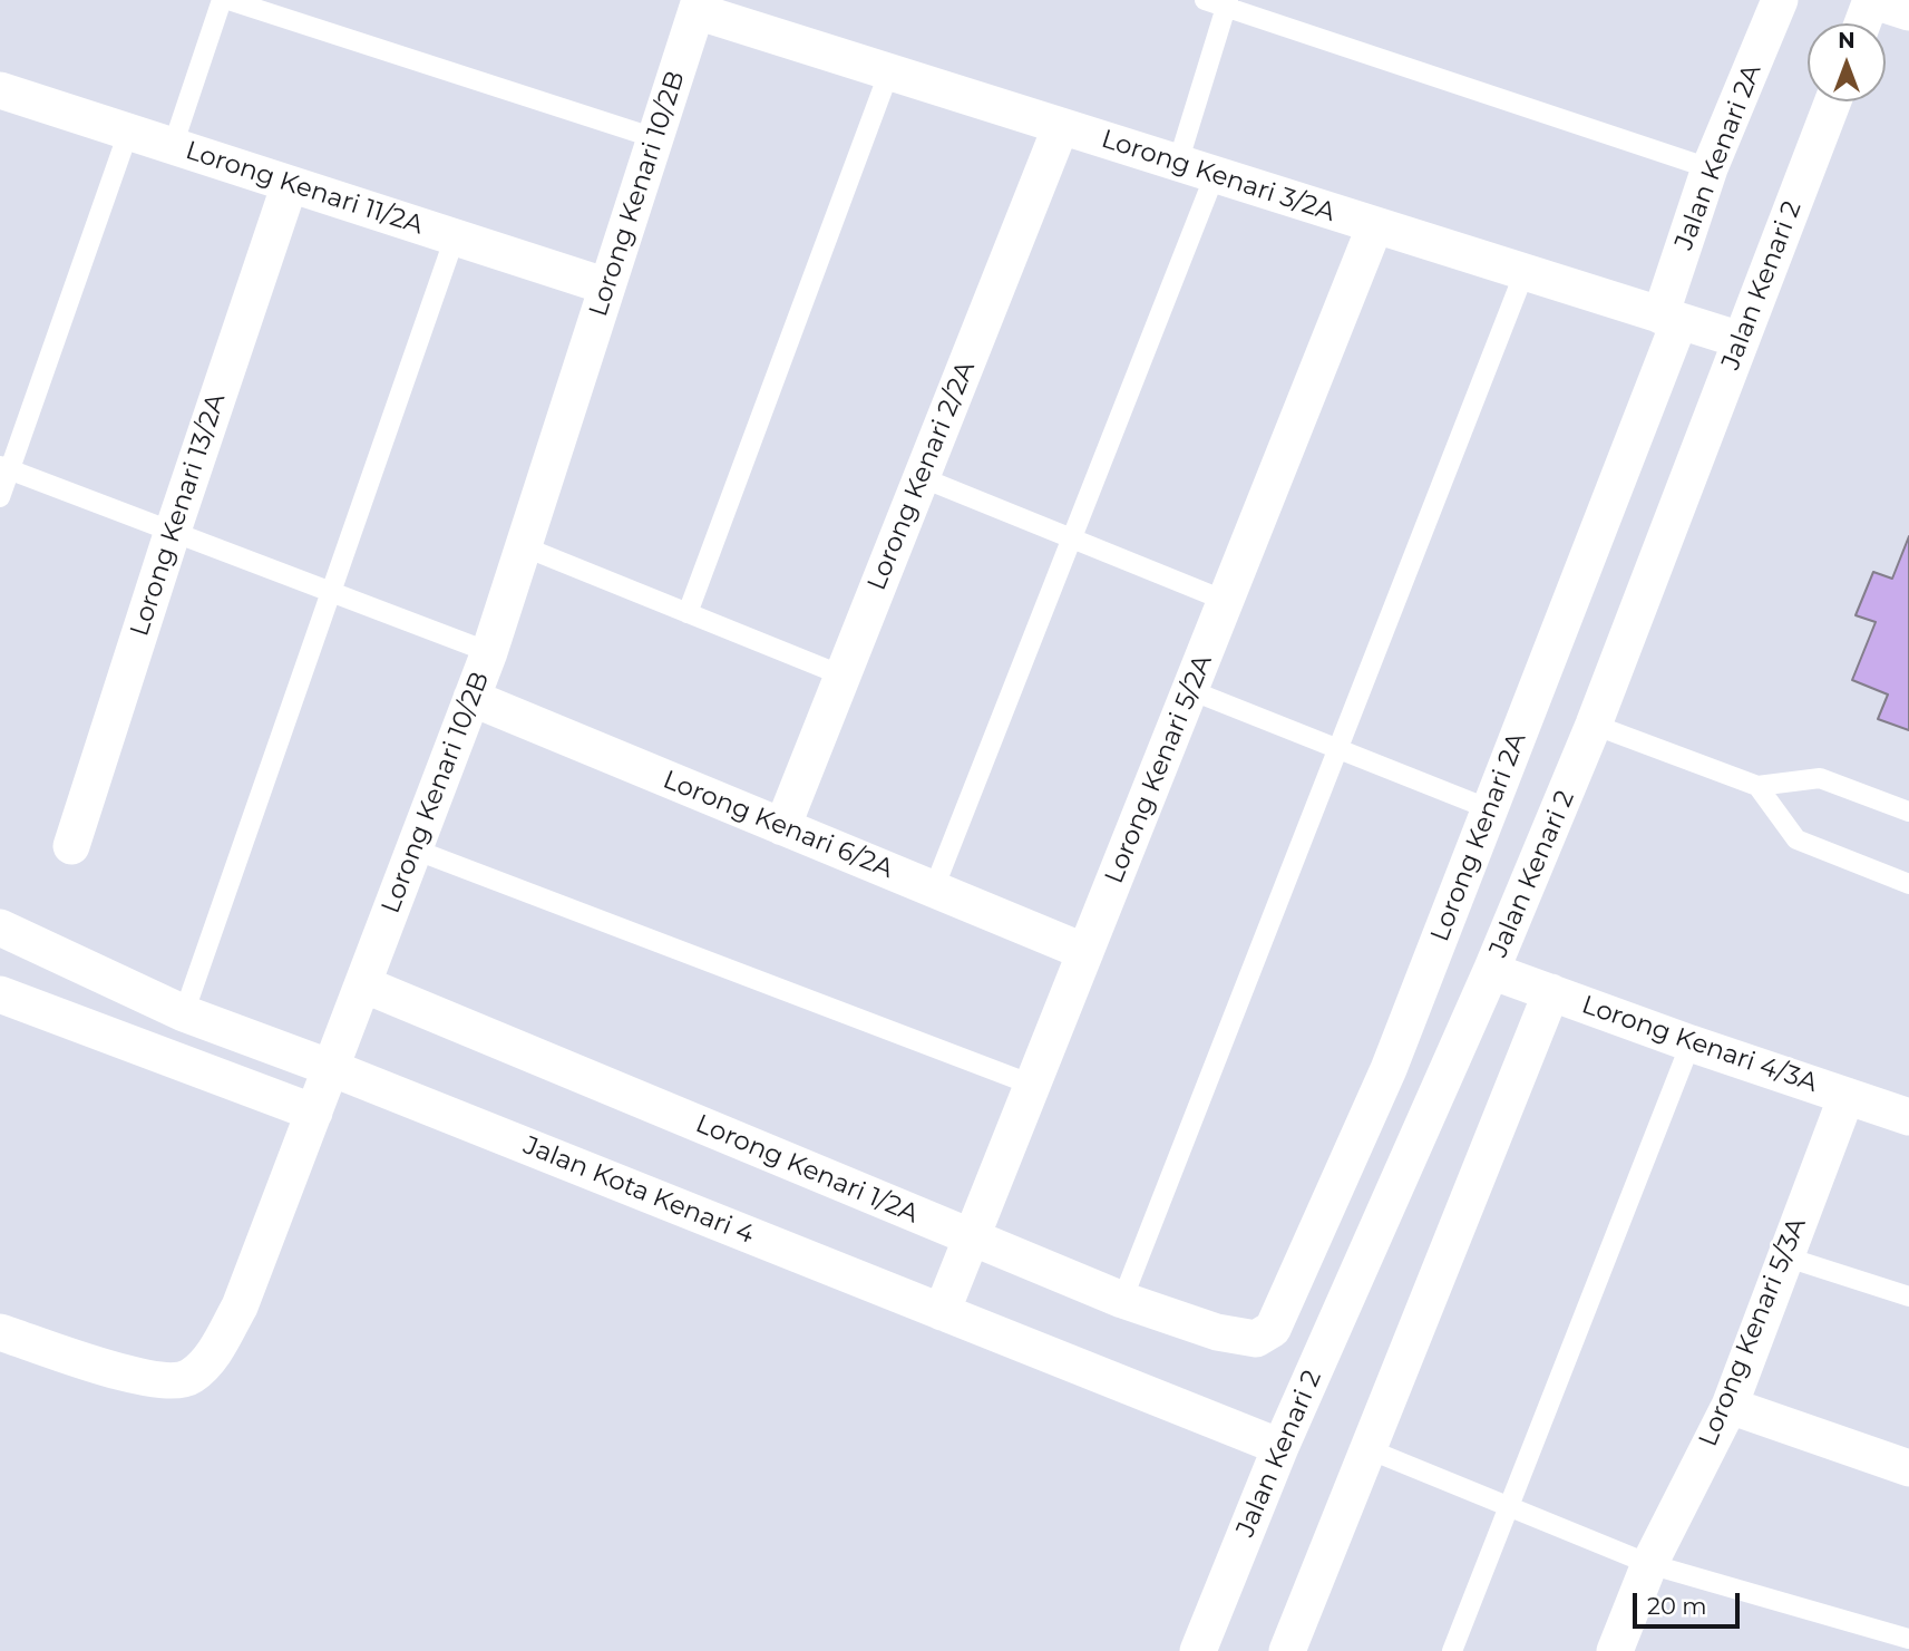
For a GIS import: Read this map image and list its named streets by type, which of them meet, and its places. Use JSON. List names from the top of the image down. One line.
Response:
{"streets":{"street":["Jalan Kenari 2A","Lorong Kenari 3/2A","Lorong Kenari 11/2A","Lorong Kenari 10/2B","Jalan Kenari 2","Lorong Kenari 2/2A","Lorong Kenari 13/2A","Lorong Kenari 5/2A","Lorong Kenari 6/2A","Lorong Kenari 2A","Lorong Kenari 4/3A","Lorong Kenari 1/2A","Jalan Kota Kenari 4","Lorong Kenari 5/3A"]},"crossings":[["Jalan Kenari 2A","Lorong Kenari 3/2A"],["Jalan Kenari 2A","Lorong Kenari 2A"],["Lorong Kenari 3/2A","Lorong Kenari 10/2B"],["Lorong Kenari 3/2A","Jalan Kenari 2"],["Lorong Kenari 3/2A","Lorong Kenari 2/2A"],["Lorong Kenari 3/2A","Lorong Kenari 5/2A"],["Lorong Kenari 3/2A","Lorong Kenari 2A"],["Lorong Kenari 11/2A","Lorong Kenari 10/2B"],["Lorong Kenari 11/2A","Lorong Kenari 13/2A"],["Lorong Kenari 10/2B","Lorong Kenari 6/2A"],["Lorong Kenari 10/2B","Lorong Kenari 1/2A"],["Lorong Kenari 10/2B","Jalan Kota Kenari 4"],["Jalan Kenari 2","Lorong Kenari 4/3A"],["Jalan Kenari 2","Jalan Kota Kenari 4"],["Lorong Kenari 2/2A","Lorong Kenari 6/2A"],["Lorong Kenari 5/2A","Lorong Kenari 6/2A"],["Lorong Kenari 5/2A","Lorong Kenari 1/2A"],["Lorong Kenari 5/2A","Jalan Kota Kenari 4"],["Lorong Kenari 2A","Lorong Kenari 1/2A"],["Lorong Kenari 4/3A","Lorong Kenari 5/3A"]],"scale_bar":"20 m","north":"top"}
